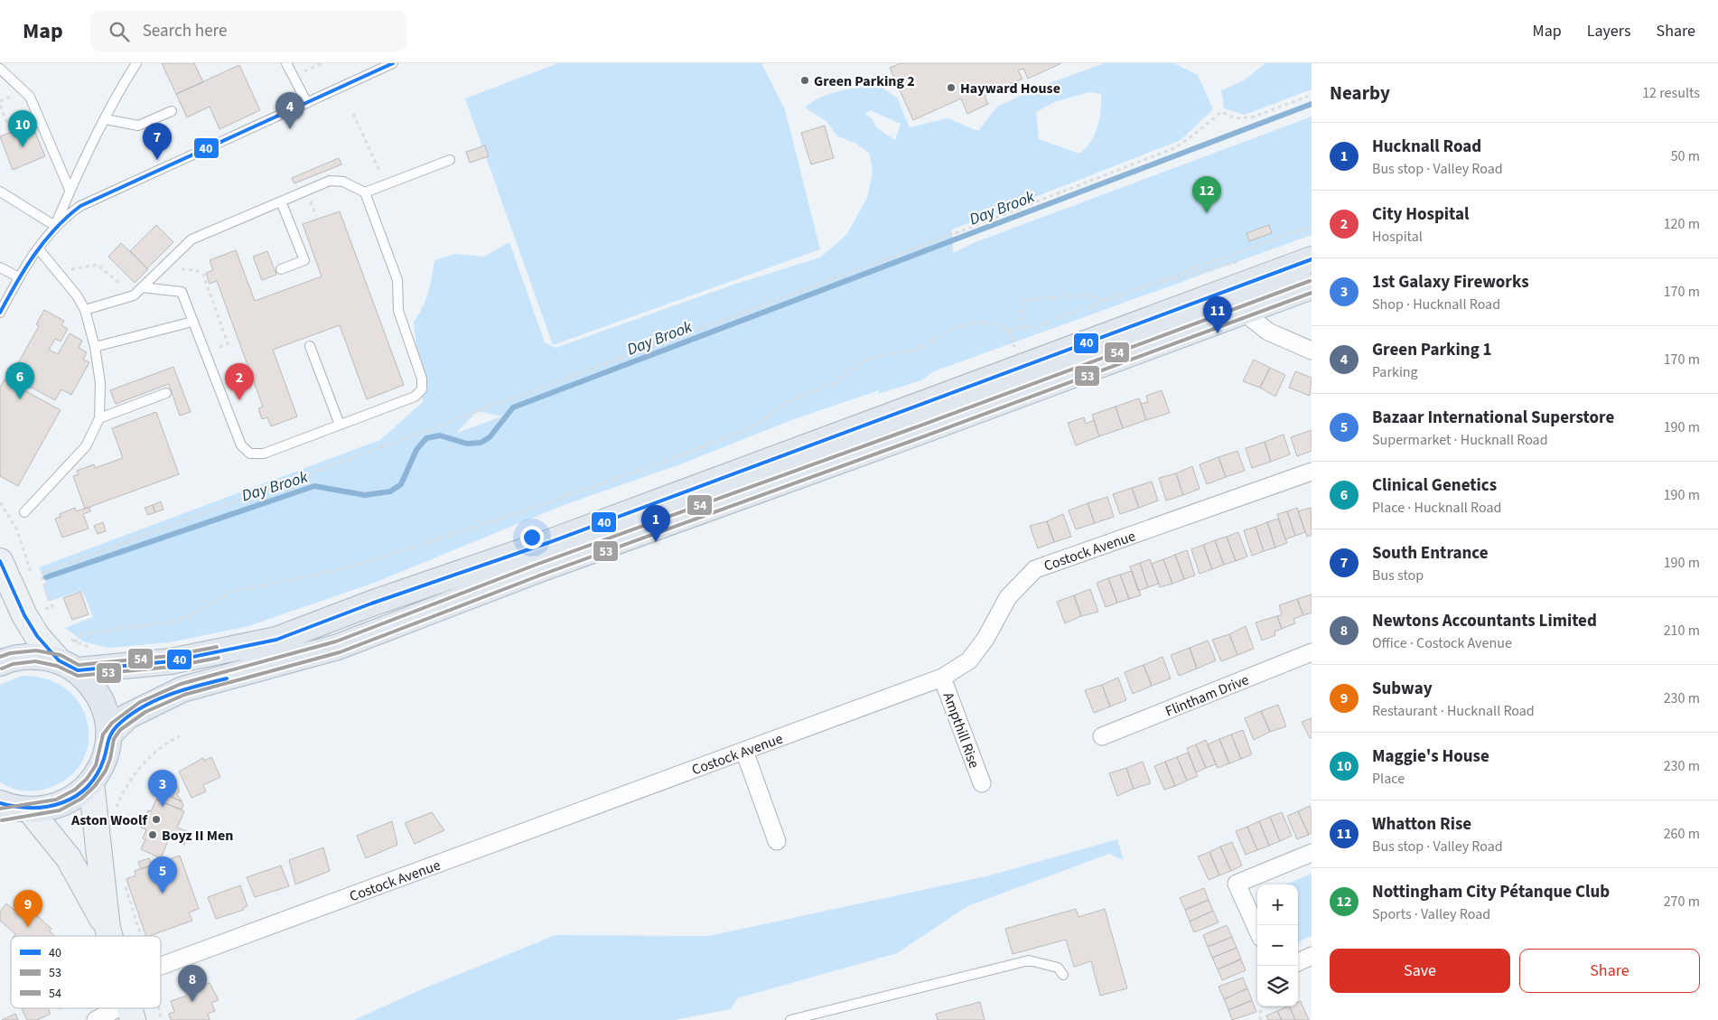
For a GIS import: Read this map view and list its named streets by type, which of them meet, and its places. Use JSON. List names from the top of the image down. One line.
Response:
{"streets":{"street":["Costock Avenue","Flintham Drive","Ampthill Rise"]},"crossings":[["Costock Avenue","Ampthill Rise"]],"water":["Day Brook"],"places":["Green Parking 2","Hayward House","Aston Woolf","Boyz II Men"],"lines":["transit line 40","transit line 54","transit line 53"],"legend":["40","53","54"],"page":{"header":"Map","search":"Search here","nav":["Map","Layers","Share"],"heading":["Nearby","12 results"],"pins":["4","10","7","12","11","6","2","1","3","5","9","8"],"list":[{"mark":"1","name":"Hucknall Road","note":"Bus stop · Valley Road","value":"50 m"},{"mark":"2","name":"City Hospital","note":"Hospital","value":"120 m"},{"mark":"3","name":"1st Galaxy Fireworks","note":"Shop · Hucknall Road","value":"170 m"},{"mark":"4","name":"Green Parking 1","note":"Parking","value":"170 m"},{"mark":"5","name":"Bazaar International Superstore","note":"Supermarket · Hucknall Road","value":"190 m"},{"mark":"6","name":"Clinical Genetics","note":"Place · Hucknall Road","value":"190 m"},{"mark":"7","name":"South Entrance","note":"Bus stop","value":"190 m"},{"mark":"8","name":"Newtons Accountants Limited","note":"Office · Costock Avenue","value":"210 m"},{"mark":"9","name":"Subway","note":"Restaurant · Hucknall Road","value":"230 m"},{"mark":"10","name":"Maggie's House","note":"Place","value":"230 m"},{"mark":"11","name":"Whatton Rise","note":"Bus stop · Valley Road","value":"260 m"},{"mark":"12","name":"Nottingham City Pétanque Club","note":"Sports · Valley Road","value":"270 m"}],"map_buttons":["+","−"],"buttons":["Save","Share"]}}
